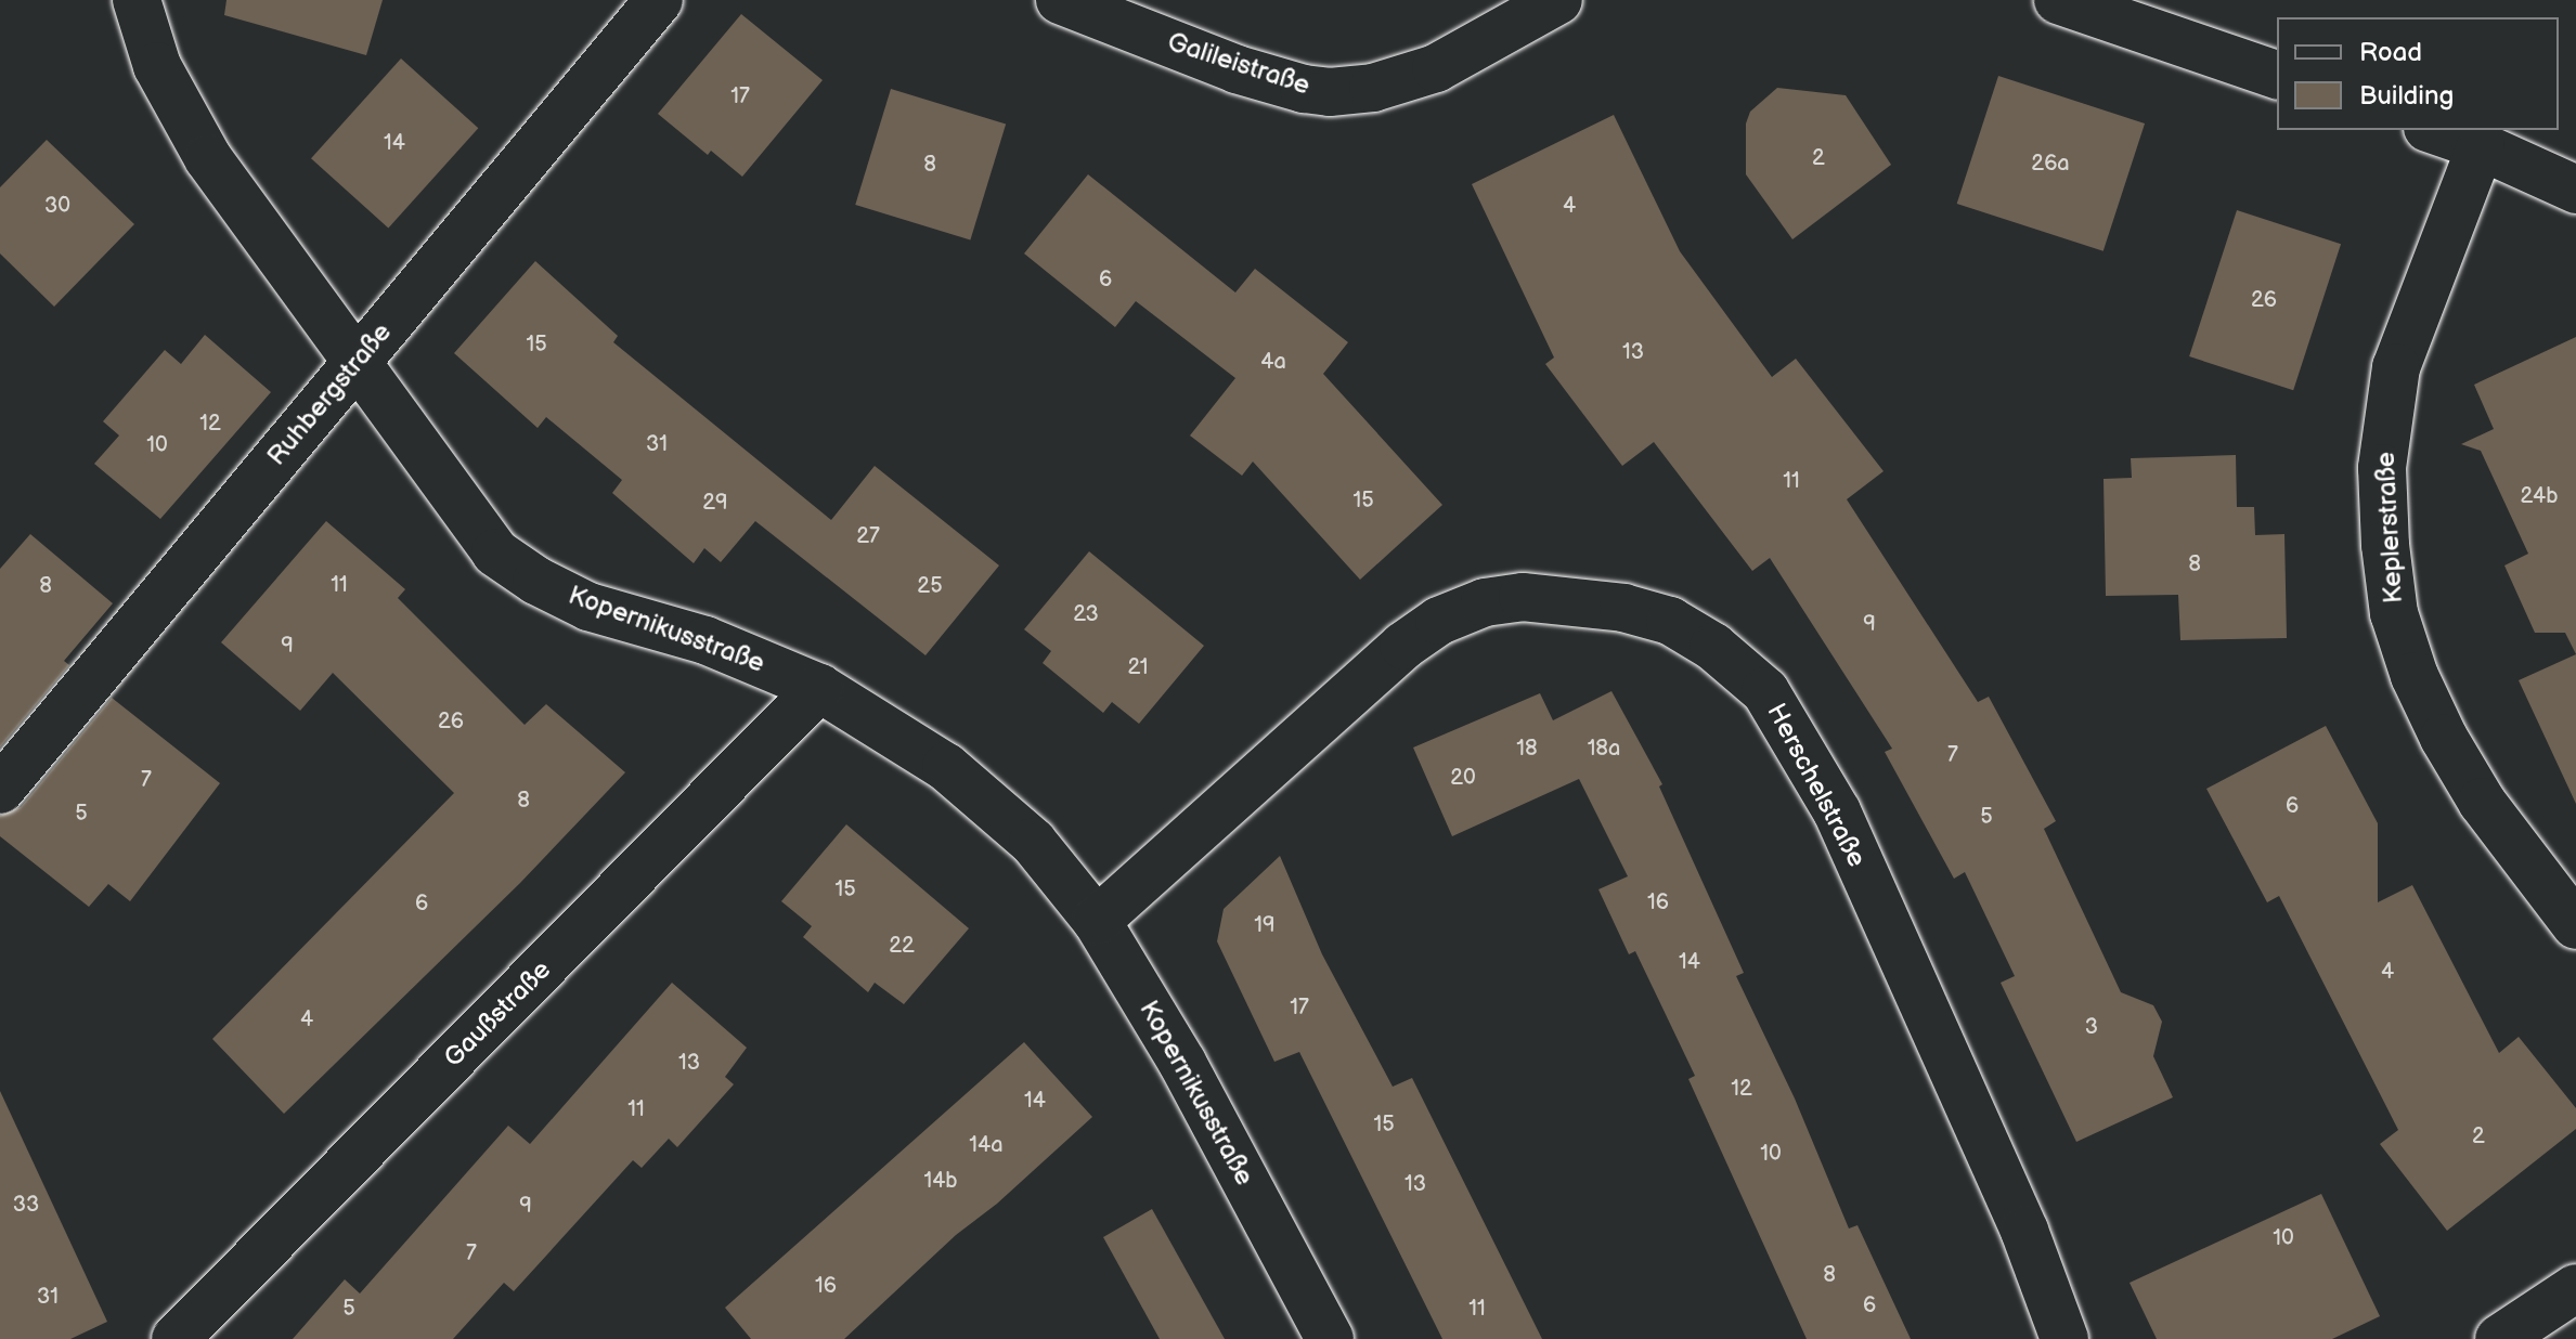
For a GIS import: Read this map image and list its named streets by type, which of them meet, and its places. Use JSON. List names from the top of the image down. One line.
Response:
{"streets":{"street":["Galileistraße","Ruhbergstraße","Keplerstraße","Kopernikusstraße","Herschelstraße","Gaußstraße"]},"crossings":[["Ruhbergstraße","Kopernikusstraße"],["Kopernikusstraße","Herschelstraße"],["Kopernikusstraße","Gaußstraße"]],"house_numbers":["17","14","2","26a","8","30","4","6","26","15","13","4a","12","31","10","11","24b","15","29","27","8","11","8","25","23","9","9","21","26","18","18a","7","20","7","8","6","5","5","15","16","6","19","22","14","4","17","4","3","13","12","14","11","15","2","14a","10","14b","13","33","9","10","7","8","16","31","6","5","11"],"legend":["Road","Building"]}
